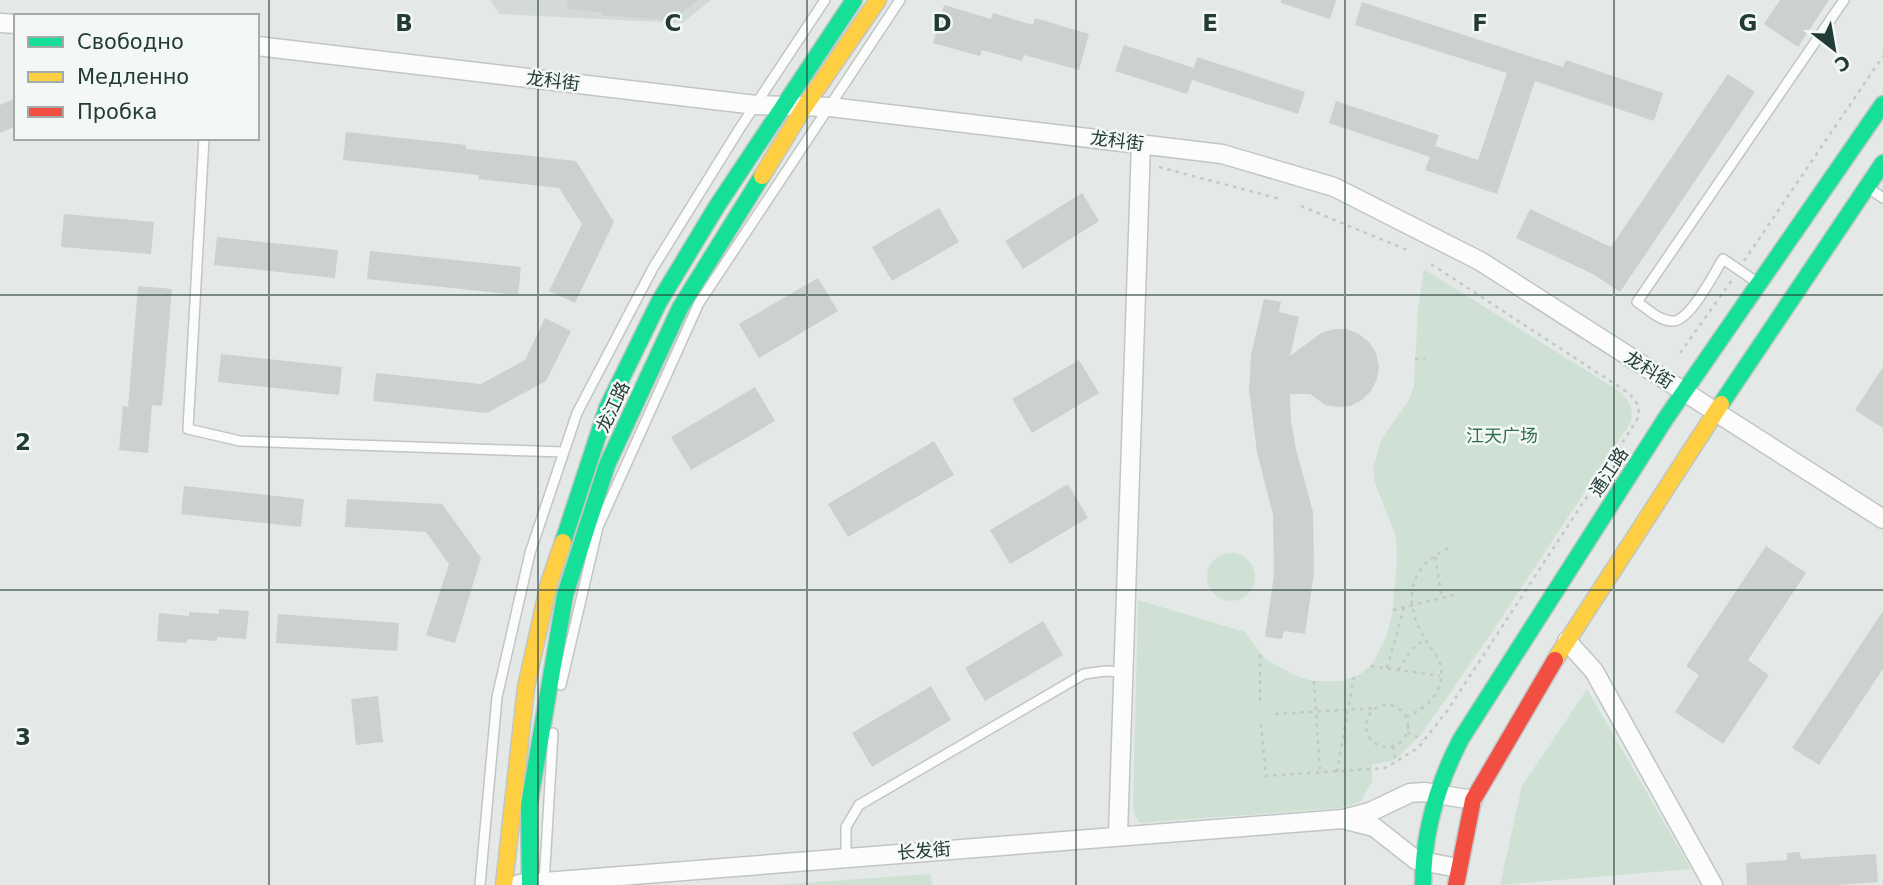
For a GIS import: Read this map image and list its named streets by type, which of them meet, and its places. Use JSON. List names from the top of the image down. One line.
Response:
{"streets":{"street":["龙科街","龙江路","通江路","长发街"]},"crossings":[["龙科街","龙江路"],["龙科街","通江路"],["龙江路","长发街"],["通江路","长发街"]],"parks":["江天广场"],"legend":["Свободно","Медленно","Пробка"],"north":"bottom right","grid":{"columns":["B","C","D","E","F","G"],"rows":["2","3"]}}
